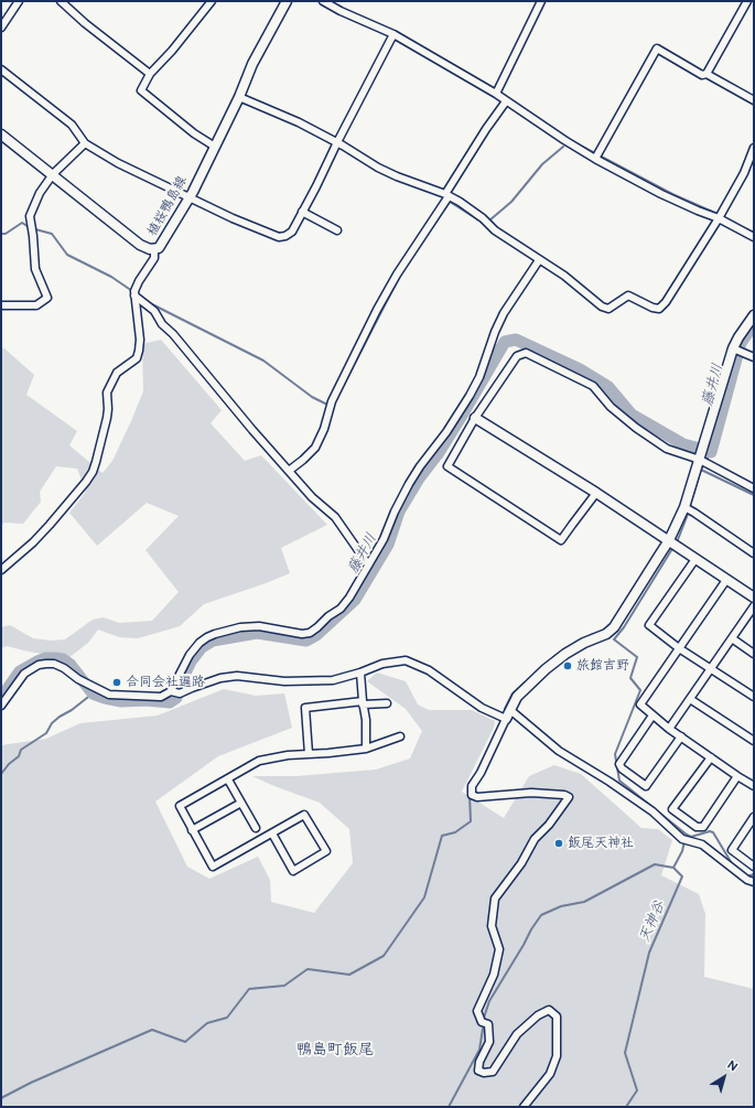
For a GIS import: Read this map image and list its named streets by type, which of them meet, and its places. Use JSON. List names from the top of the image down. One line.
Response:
{"streets":{"street":["植桜鴨島線"]},"districts":["鴨島町飯尾"],"water":["藤井川","天神谷"],"places":["旅館吉野","合同会社遍路","飯尾天神社"],"north":"top right"}
